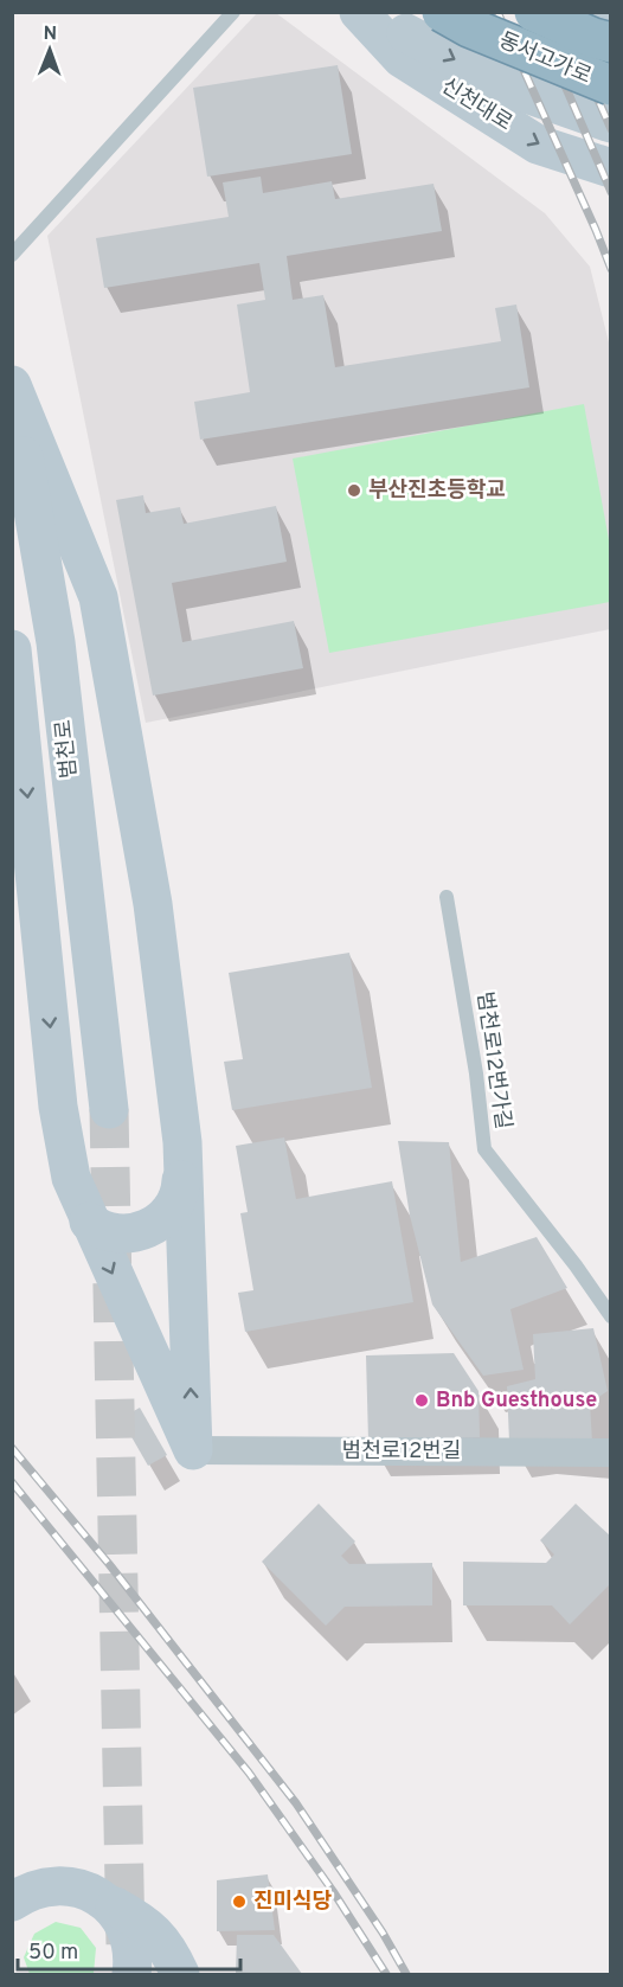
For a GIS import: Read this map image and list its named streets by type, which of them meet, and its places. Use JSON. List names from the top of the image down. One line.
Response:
{"streets":{"highway":["동서고가로"],"main road":["신천대로","범천로"],"street":["범천로12번길"],"lane":["범천로12번가길"]},"one_way":["신천대로"],"places":["부산진초등학교","Bnb Guesthouse","진미식당"],"scale_bar":"50 m","north":"top"}
